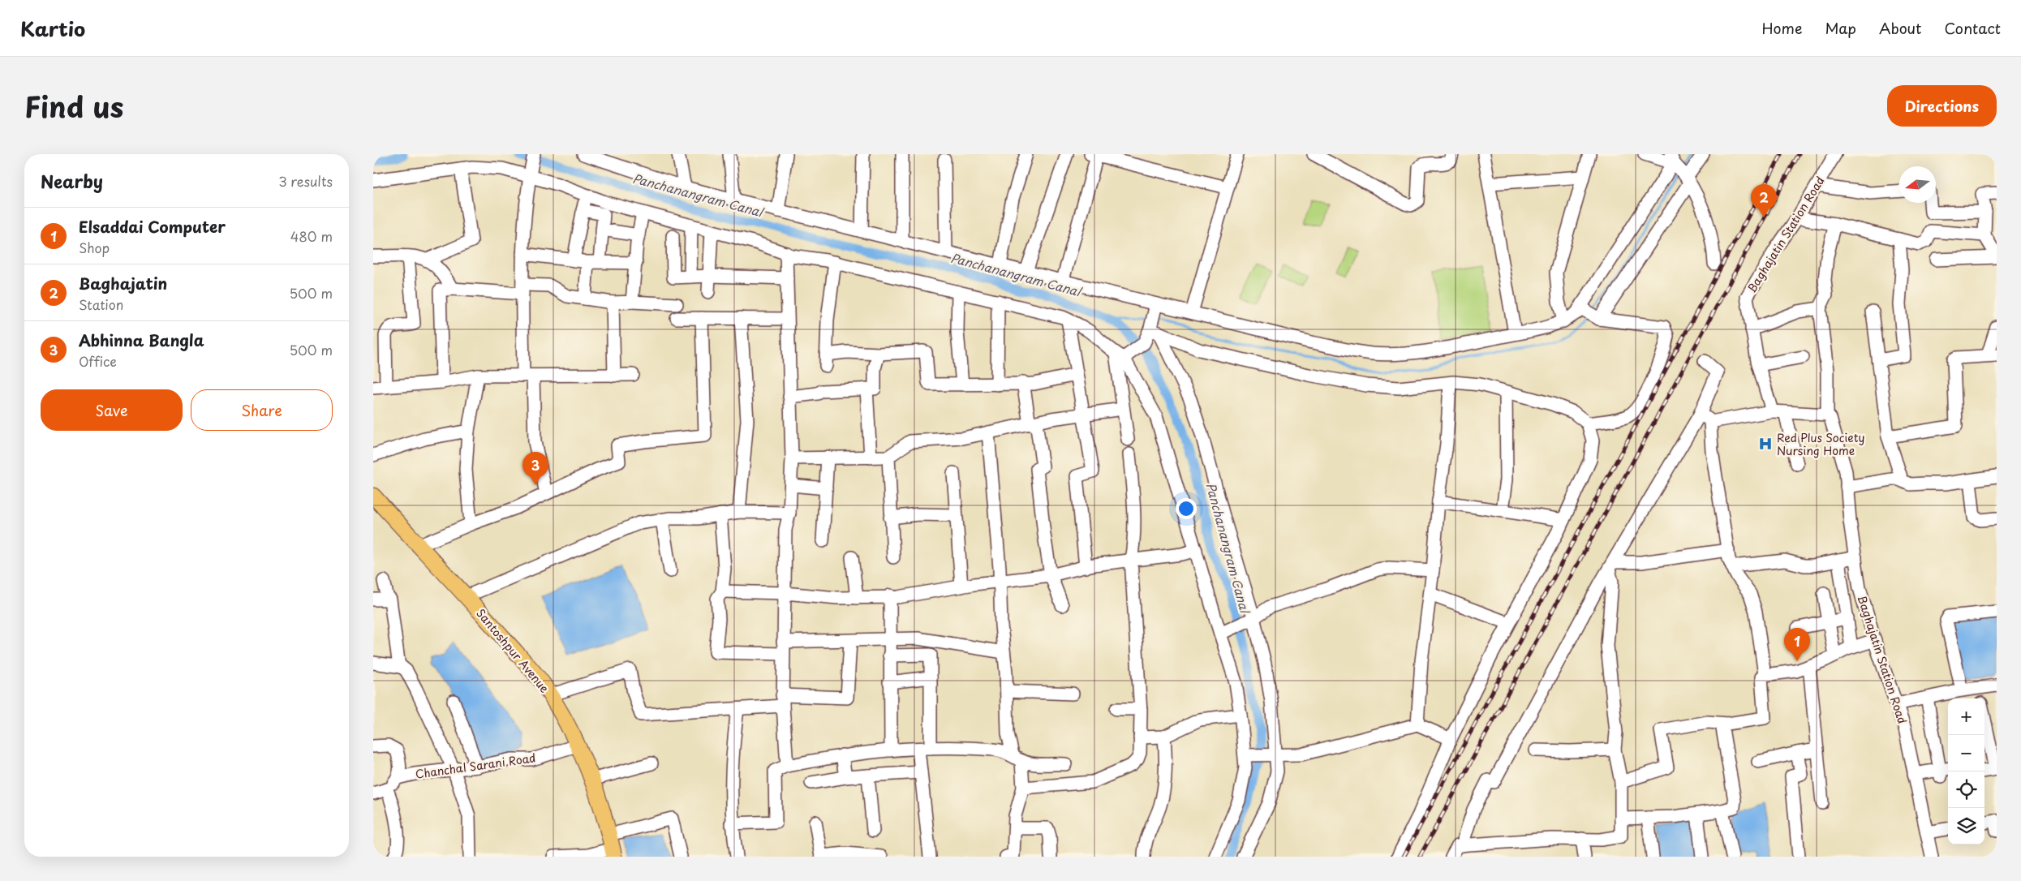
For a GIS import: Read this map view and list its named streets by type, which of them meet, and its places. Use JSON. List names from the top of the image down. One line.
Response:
{"streets":{"main road":["Santoshpur Avenue"],"street":["Baghajatin Station Road","Chanchal Sarani Road"]},"crossings":[["Santoshpur Avenue","Chanchal Sarani Road"]],"water":["Panchanangram Canal"],"places":{"hospital":["Red Plus Society Nursing Home"]},"north":"left","page":{"header":"Kartio","nav":["Home","Map","About","Contact"],"title":"Find us","buttons":["Directions",["Save","Share"]],"heading":["Nearby","3 results"],"pins":["2","3","1"],"list":[{"mark":"1","name":"Elsaddai Computer","note":"Shop","value":"480 m"},{"mark":"2","name":"Baghajatin","note":"Station","value":"500 m"},{"mark":"3","name":"Abhinna Bangla","note":"Office","value":"500 m"}],"map_buttons":["+","−"]}}
